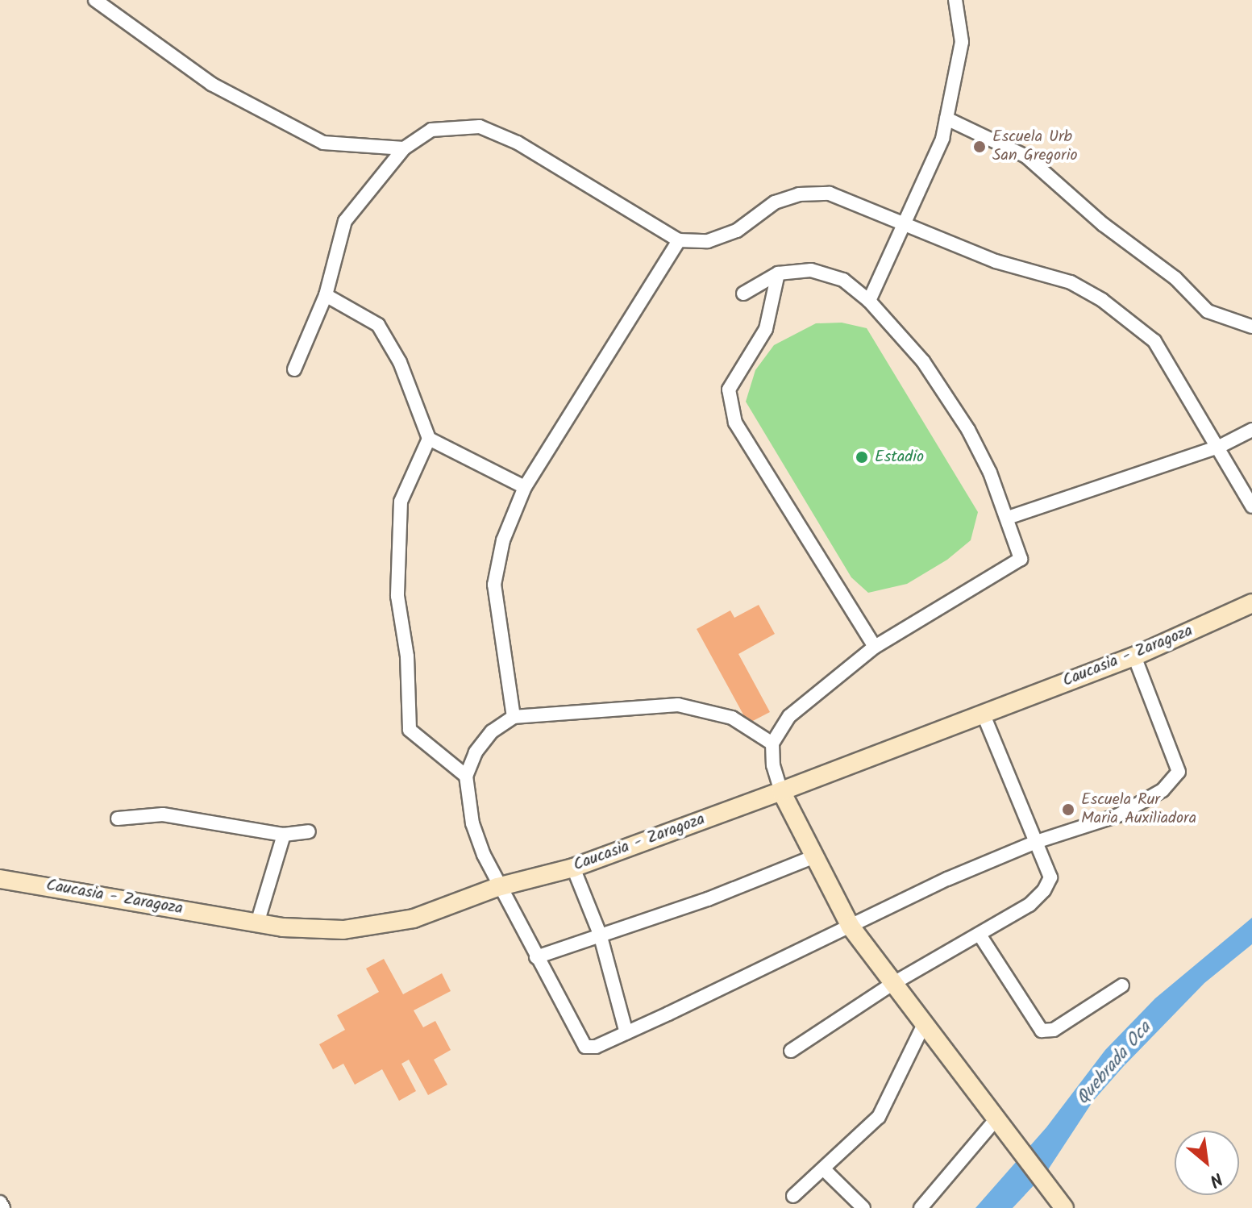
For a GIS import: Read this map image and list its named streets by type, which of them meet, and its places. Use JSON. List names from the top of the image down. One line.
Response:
{"streets":{"main road":["Caucasia - Zaragoza"]},"water":["Quebrada Oca"],"places":["Escuela Urb San Gregorio","Estadio","Escuela Rur Maria Auxiliadora"],"north":"bottom right"}
